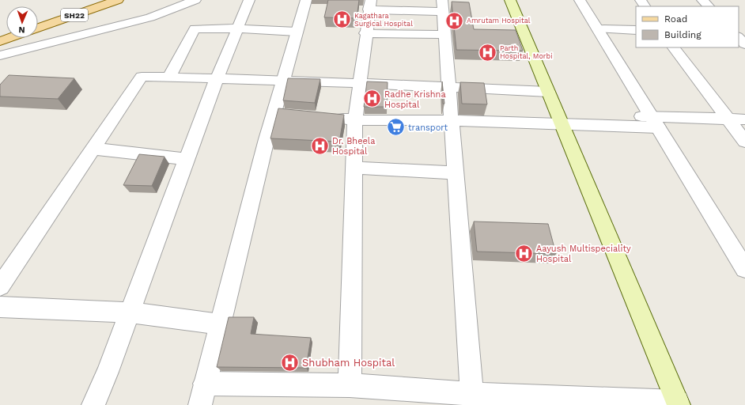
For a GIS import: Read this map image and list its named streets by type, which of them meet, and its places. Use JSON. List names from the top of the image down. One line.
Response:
{"streets":{"main road":["SH22"]},"places":{"hospital":["Kagathara Surgical Hospital","Amrutam Hospital","Parth Hospital, Morbi","Radhe Krishna Hospital","Dr. Bheela Hospital","Aayush Multispeciality Hospital","Shubham Hospital"],"supermarket":["transport"]},"legend":["Road","Building"],"north":"bottom"}
